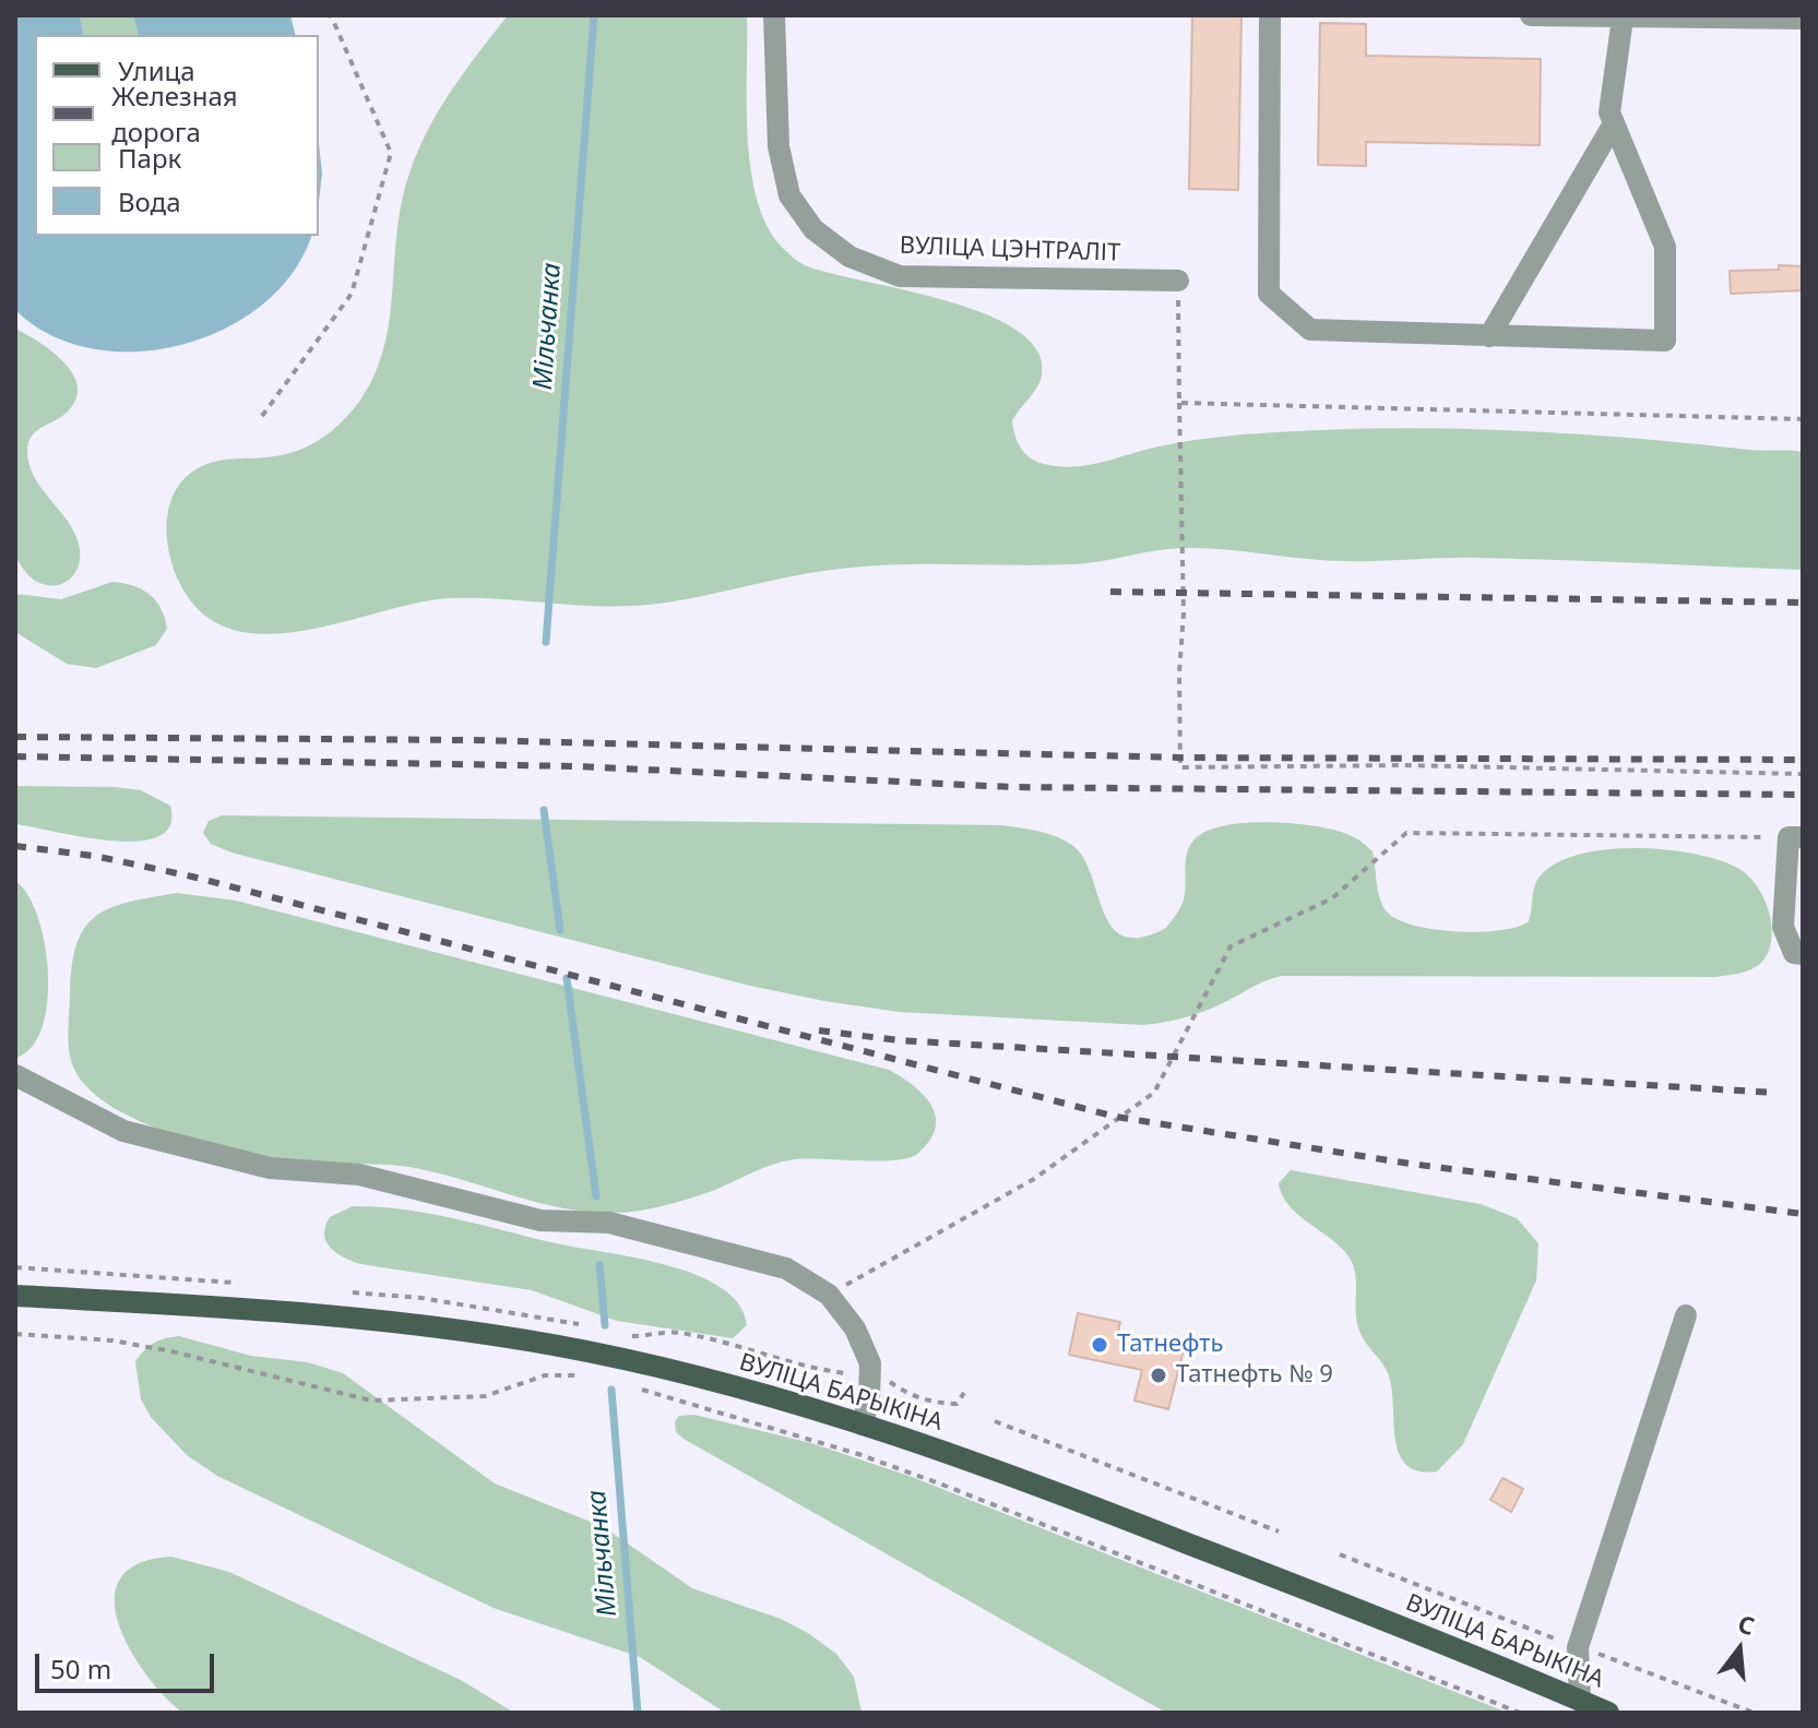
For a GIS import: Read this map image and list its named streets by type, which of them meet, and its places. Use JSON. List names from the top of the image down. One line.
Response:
{"streets":{"main road":["ВУЛІЦА БАРЫКІНА"],"street":["ВУЛІЦА ЦЭНТРАЛІТ"]},"water":["Мільчанка"],"places":["Татнефть","Татнефть № 9"],"legend":["Улица","Железная дорога","Парк","Вода"],"scale_bar":"50 m","north":"top"}
